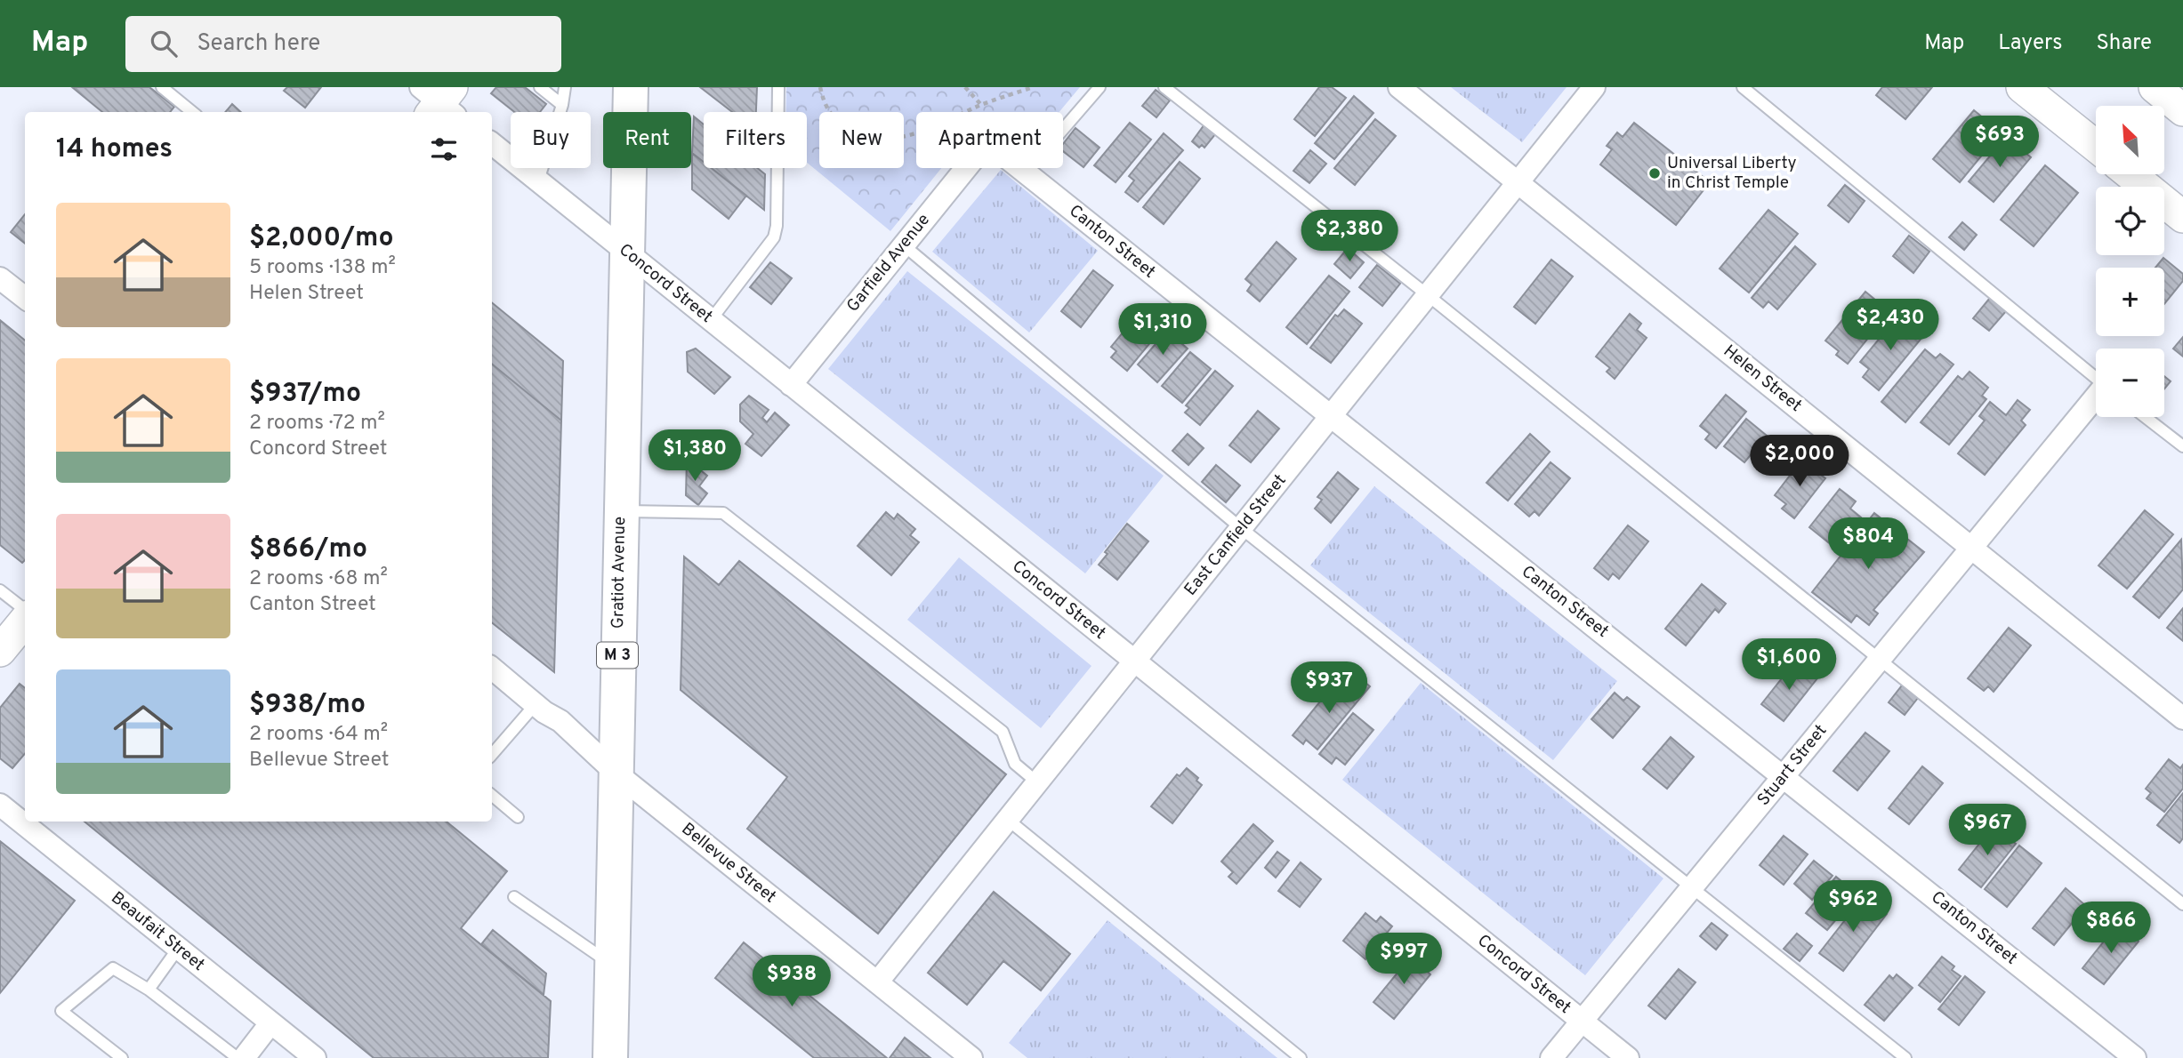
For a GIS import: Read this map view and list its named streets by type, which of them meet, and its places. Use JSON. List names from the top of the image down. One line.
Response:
{"streets":{"main road":["Gratiot Avenue","M 3"],"street":["Canton Street","Garfield Avenue","Concord Street","Helen Street","East Canfield Street","Stuart Street","Bellevue Street","Beaufait Street"]},"crossings":[["Canton Street","East Canfield Street"],["Canton Street","Stuart Street"],["Garfield Avenue","Concord Street"],["Concord Street","East Canfield Street"],["Concord Street","Gratiot Avenue"],["Concord Street","Stuart Street"],["Helen Street","East Canfield Street"],["Helen Street","Stuart Street"],["East Canfield Street","Bellevue Street"],["Gratiot Avenue","Bellevue Street"]],"places":["Universal Liberty in Christ Temple"],"north":"top left","page":{"header":"Map","search":"Search here","nav":["Map","Layers","Share"],"map_buttons":["+","−"],"chip":["Buy","Rent","Filters","New","Apartment"],"heading":"14 homes","price":["$693","$2,380","$2,430","$1,310","$1,380","$2,000","$804","$1,600","$937","$967","$962","$866","$997","$938"],"list":[{"name":"$2,000/mo","note":"5 rooms · 138 m² · Helen Street"},{"name":"$937/mo","note":"2 rooms · 72 m² · Concord Street"},{"name":"$866/mo","note":"2 rooms · 68 m² · Canton Street"},{"name":"$938/mo","note":"2 rooms · 64 m² · Bellevue Street"}]}}
